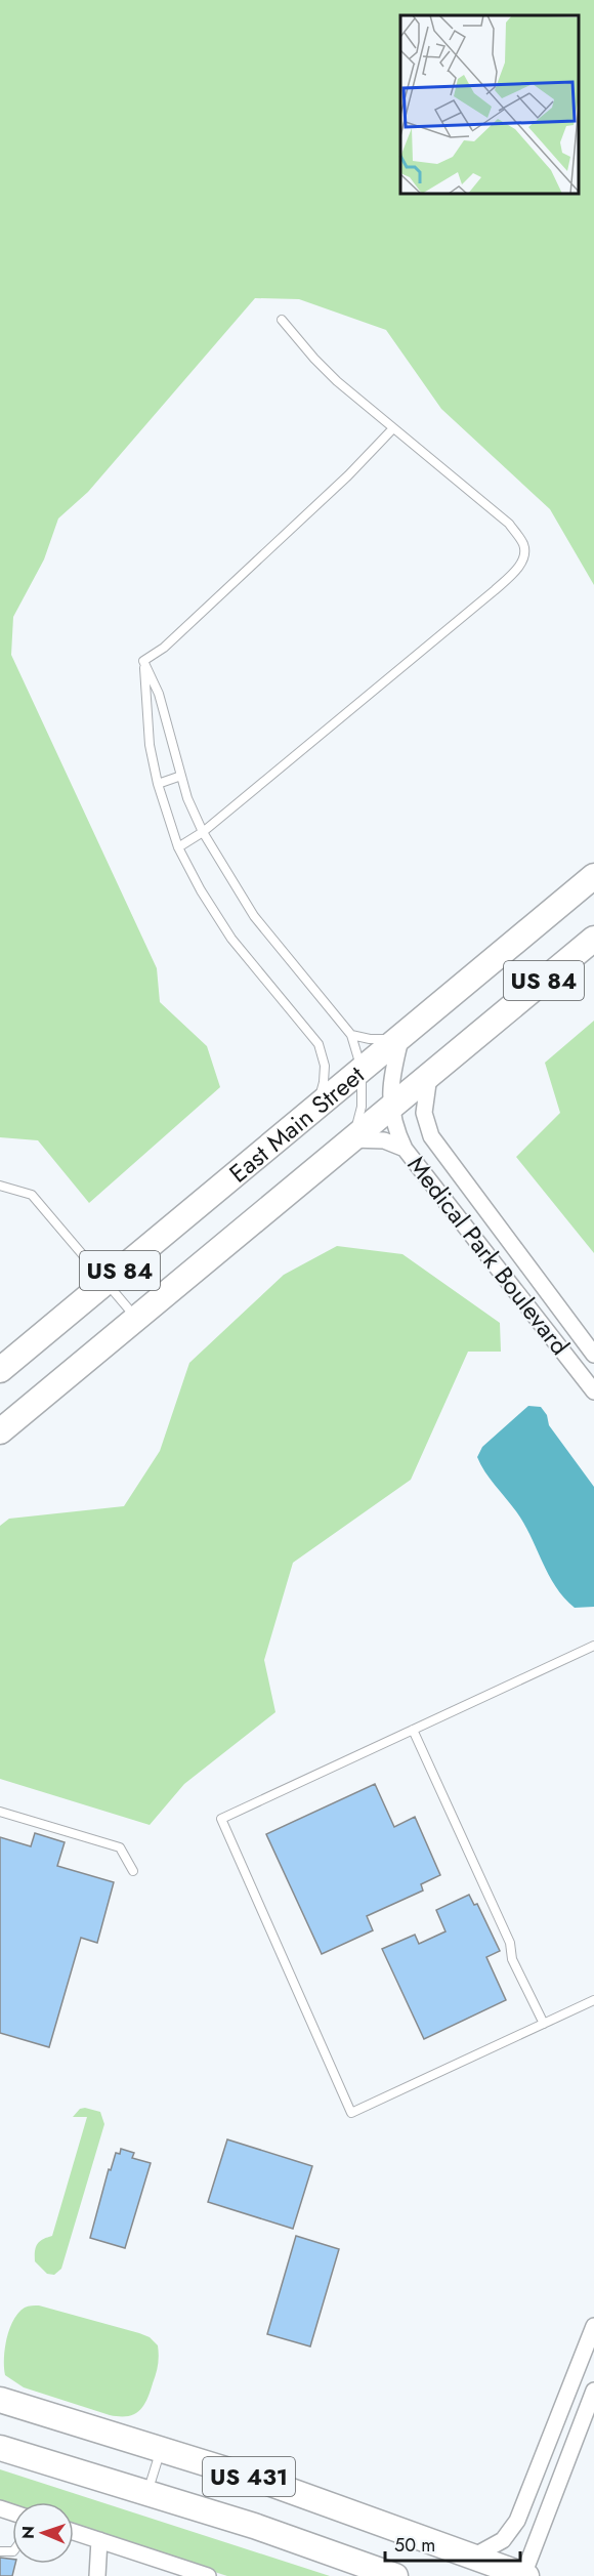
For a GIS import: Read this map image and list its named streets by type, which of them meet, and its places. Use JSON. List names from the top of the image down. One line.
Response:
{"streets":{"highway":["US 84","East Main Street","US 431"],"street":["Medical Park Boulevard"]},"crossings":[["East Main Street","Medical Park Boulevard"]],"scale_bar":"50 m","north":"left"}
